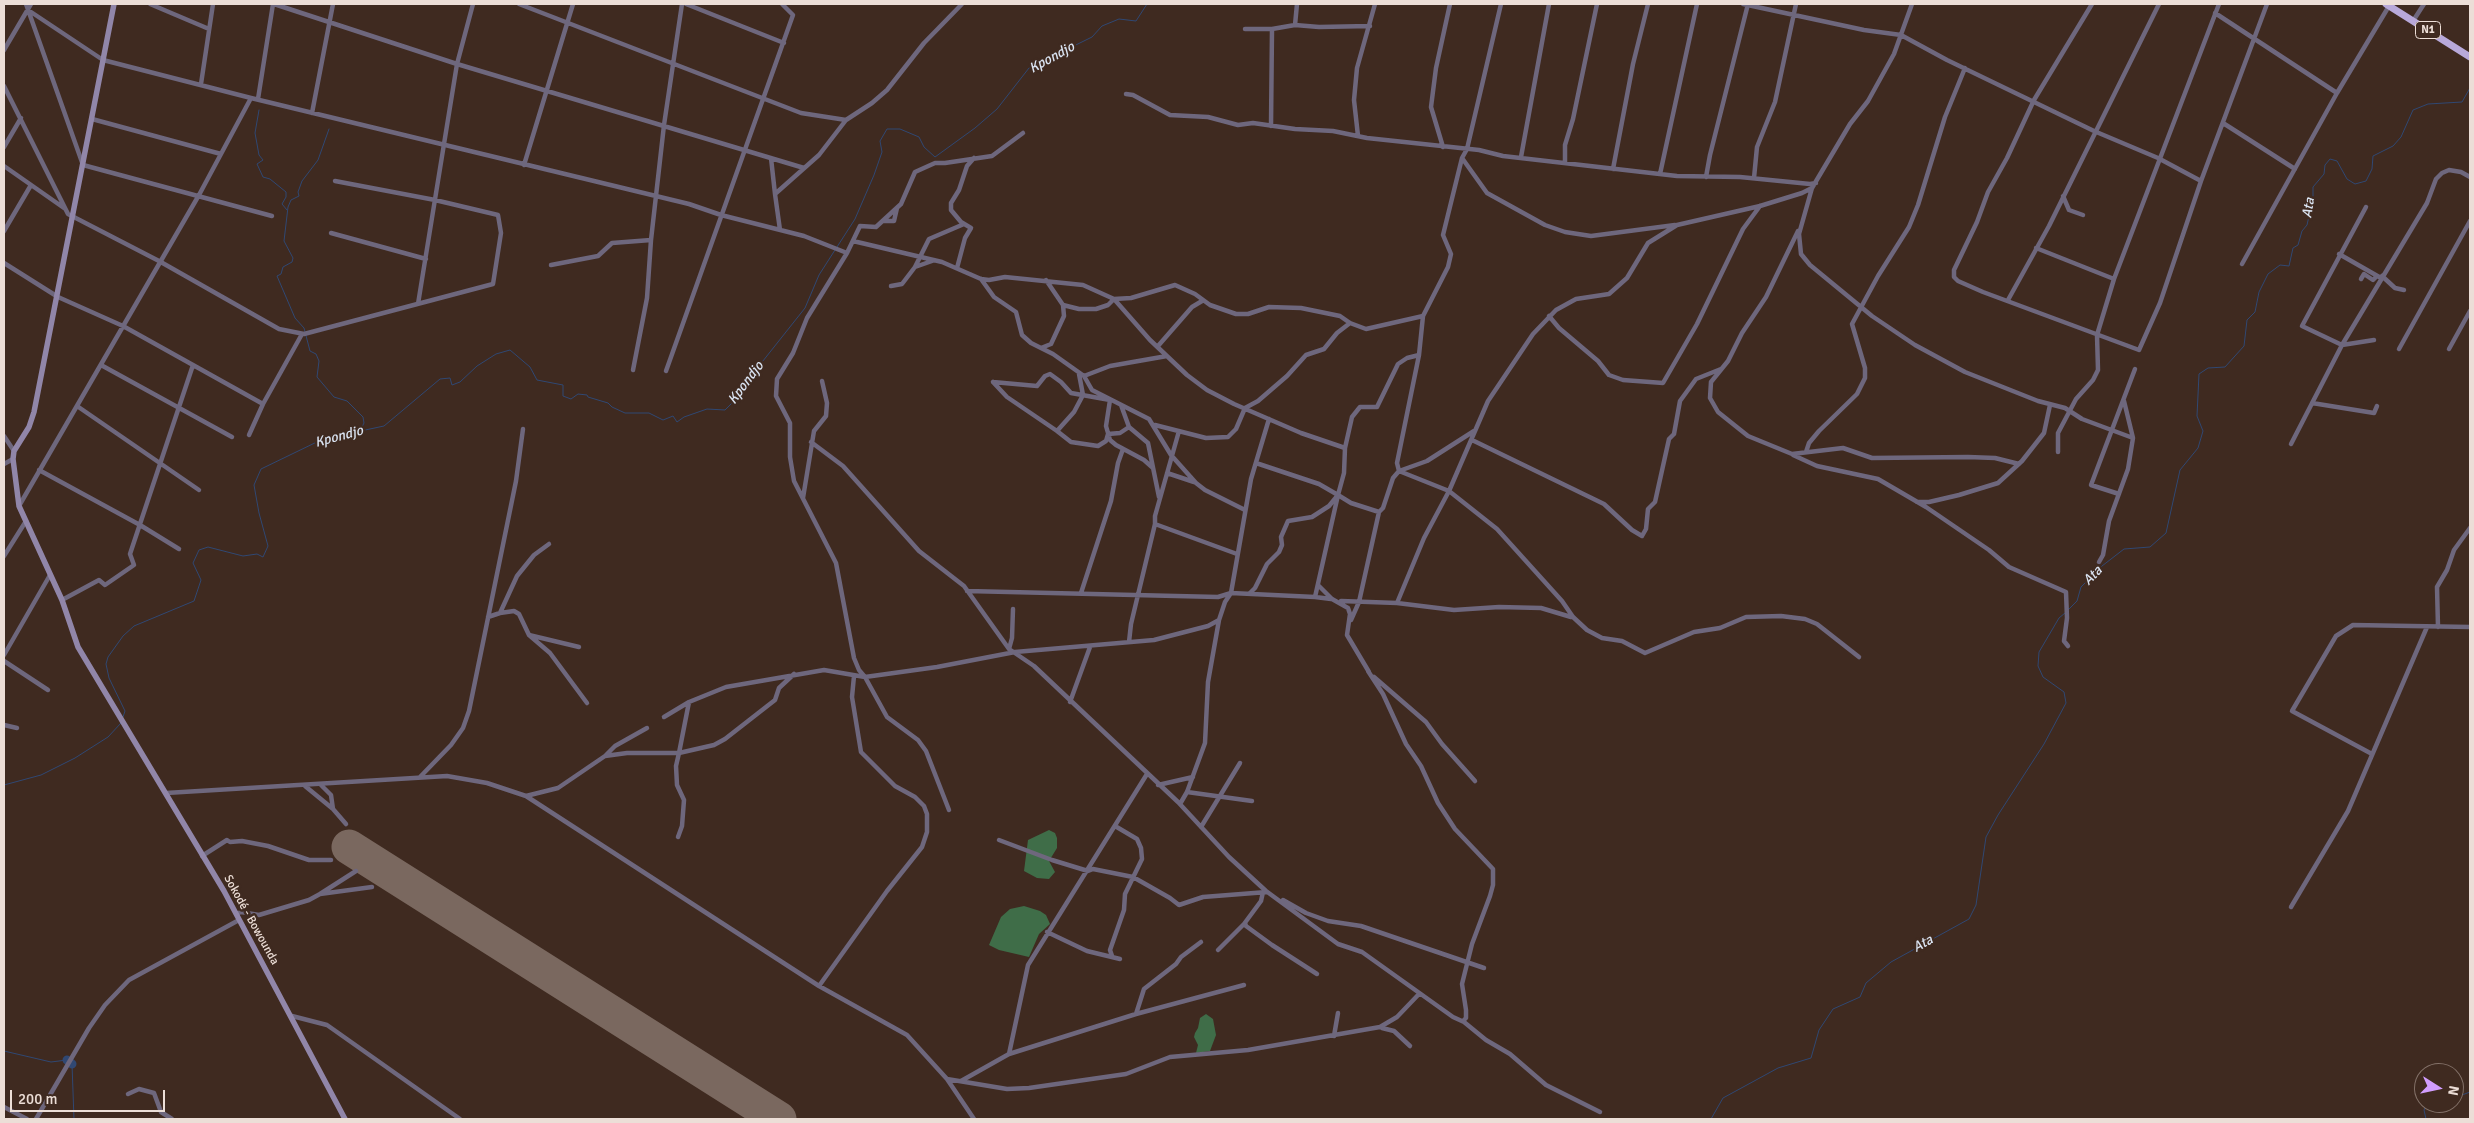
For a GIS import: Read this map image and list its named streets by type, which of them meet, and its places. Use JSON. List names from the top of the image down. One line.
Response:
{"streets":{"highway":["N1"],"main road":["Sokodé - Bowounda"]},"water":["Kpondjo","Ata"],"scale_bar":"200 m","north":"right"}
